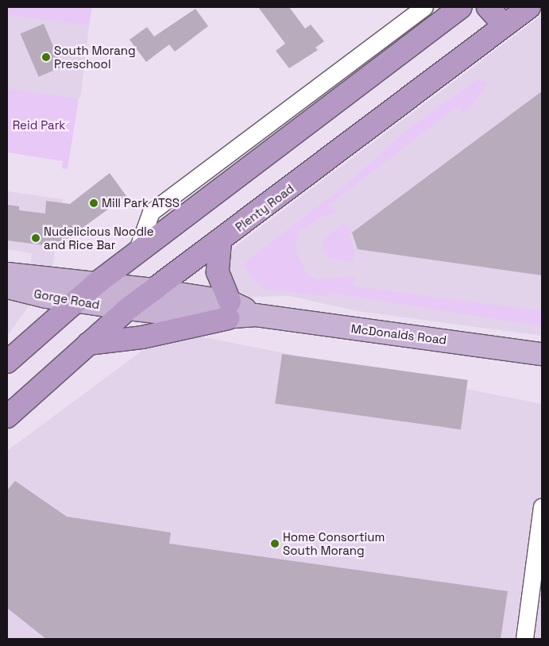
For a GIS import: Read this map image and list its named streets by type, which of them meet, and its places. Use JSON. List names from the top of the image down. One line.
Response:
{"streets":{"highway":["Plenty Road"],"main road":["Gorge Road","McDonalds Road"]},"crossings":[["Plenty Road","Gorge Road"],["Plenty Road","McDonalds Road"],["Gorge Road","McDonalds Road"]],"parks":["Reid Park"],"places":["South Morang Preschool","Mill Park ATSS","Nudelicious Noodle and Rice Bar","Home Consortium South Morang"]}
